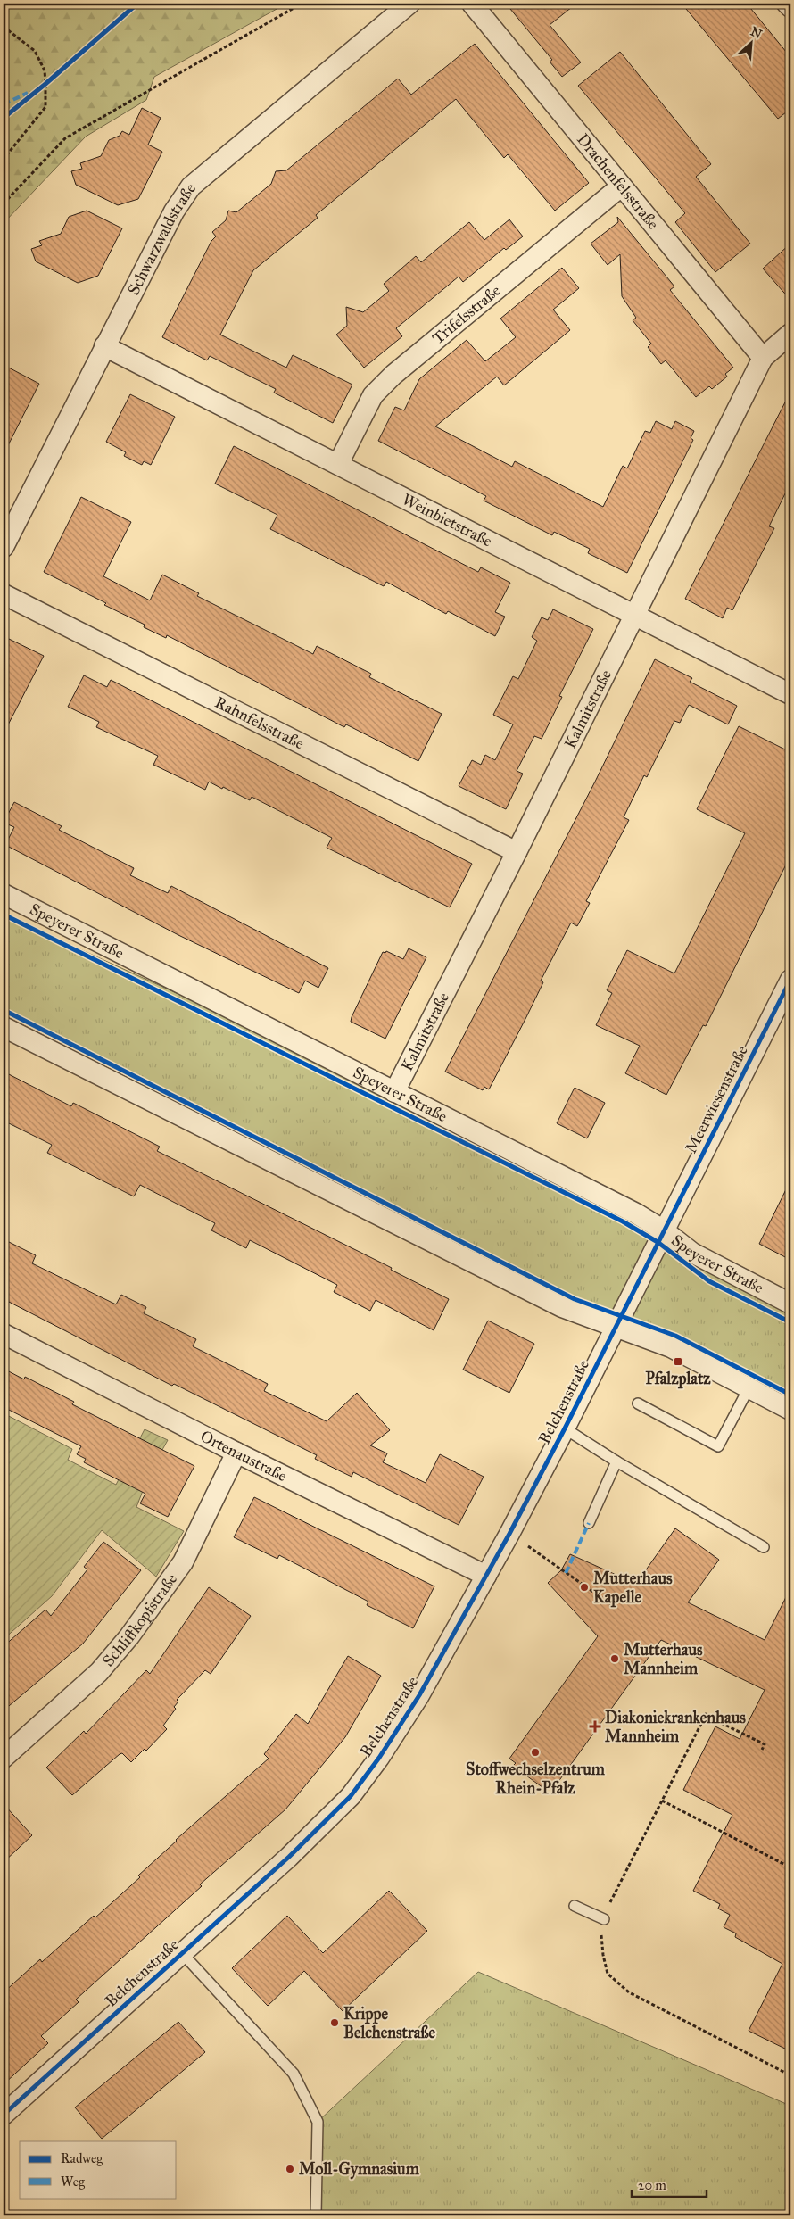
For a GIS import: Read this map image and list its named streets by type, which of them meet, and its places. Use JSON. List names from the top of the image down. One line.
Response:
{"streets":{"street":["Drachenfelsstraße","Schwarzwaldstraße","Trifelsstraße","Weinbietstraße","Kalmitstraße","Rahnfelsstraße","Speyerer Straße","Meerwiesenstraße","Belchenstraße","Ortenaustraße","Schliffkopfstraße"]},"crossings":[["Drachenfelsstraße","Trifelsstraße"],["Drachenfelsstraße","Kalmitstraße"],["Schwarzwaldstraße","Weinbietstraße"],["Trifelsstraße","Weinbietstraße"],["Weinbietstraße","Kalmitstraße"],["Kalmitstraße","Rahnfelsstraße"],["Kalmitstraße","Speyerer Straße"],["Speyerer Straße","Meerwiesenstraße"],["Speyerer Straße","Belchenstraße"],["Meerwiesenstraße","Belchenstraße"],["Belchenstraße","Ortenaustraße"],["Ortenaustraße","Schliffkopfstraße"]],"places":{"transit":["Pfalzplatz"],"other":["Mutterhaus Kapelle","Mutterhaus Mannheim","Stoffwechselzentrum Rhein-Pfalz","Krippe Belchenstraße","Moll-Gymnasium"],"health":["Diakoniekrankenhaus Mannheim"]},"legend":["Radweg","Weg"],"scale_bar":"20 m","north":"top right"}
